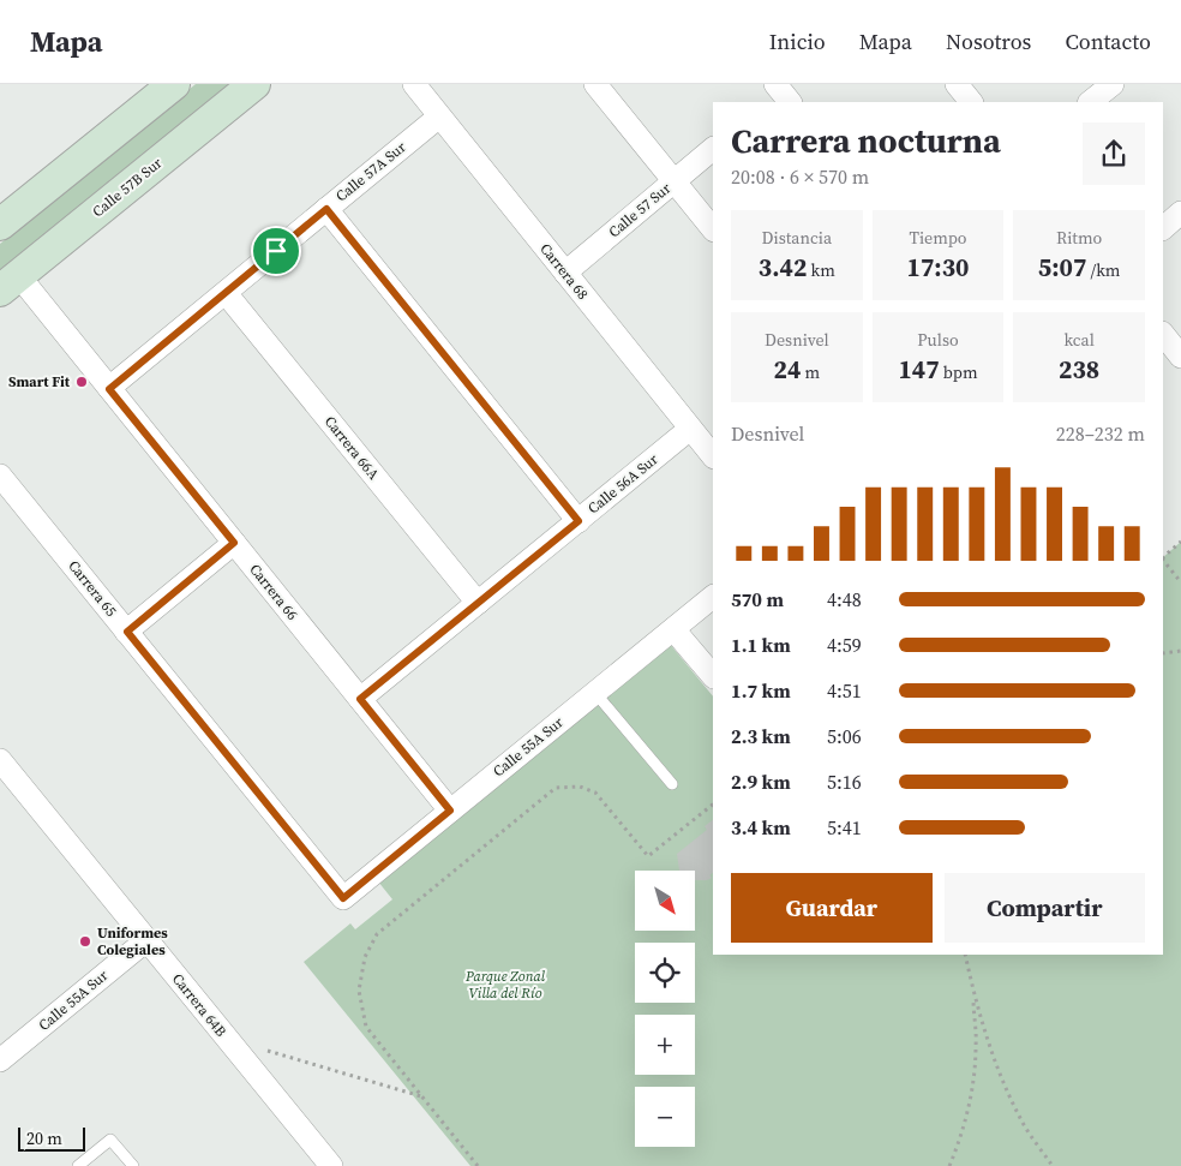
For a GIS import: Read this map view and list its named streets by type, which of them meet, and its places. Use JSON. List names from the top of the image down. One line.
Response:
{"streets":{"street":["Calle 57A Sur","Calle 57B Sur","Calle 57 Sur","Carrera 68","Carrera 66A","Calle 56A Sur","Carrera 65","Carrera 66","Calle 55A Sur","Carrera 64B"]},"crossings":[["Calle 57A Sur","Carrera 68"],["Calle 57A Sur","Carrera 66A"],["Calle 57A Sur","Carrera 66"],["Calle 57B Sur","Carrera 66"],["Calle 57 Sur","Carrera 68"],["Carrera 68","Calle 56A Sur"],["Carrera 66A","Calle 56A Sur"],["Calle 56A Sur","Carrera 66"],["Carrera 65","Calle 55A Sur"],["Carrera 66","Calle 55A Sur"],["Calle 55A Sur","Carrera 64B"]],"parks":["Parque Zonal Villa del Río"],"places":["Smart Fit","Uniformes Colegiales"],"scale_bar":"20 m","north":"bottom right","page":{"header":"Mapa","nav":["Inicio","Mapa","Nosotros","Contacto"],"heading":["Carrera nocturna","20:08 · 6 × 570 m"],"stats":[["Distancia","3.42 km"],["Tiempo","17:30"],["Ritmo","5:07 /km"],["Desnivel","24 m"],["Pulso","147 bpm"],["kcal","238"]],"chart":["Desnivel","228–232 m"],"list":[{"name":"570 m","note":"4:48"},{"name":"1.1 km","note":"4:59"},{"name":"1.7 km","note":"4:51"},{"name":"2.3 km","note":"5:06"},{"name":"2.9 km","note":"5:16"},{"name":"3.4 km","note":"5:41"}],"buttons":["Guardar","Compartir"],"map_buttons":["+","−"],"scale":"20 m"}}
